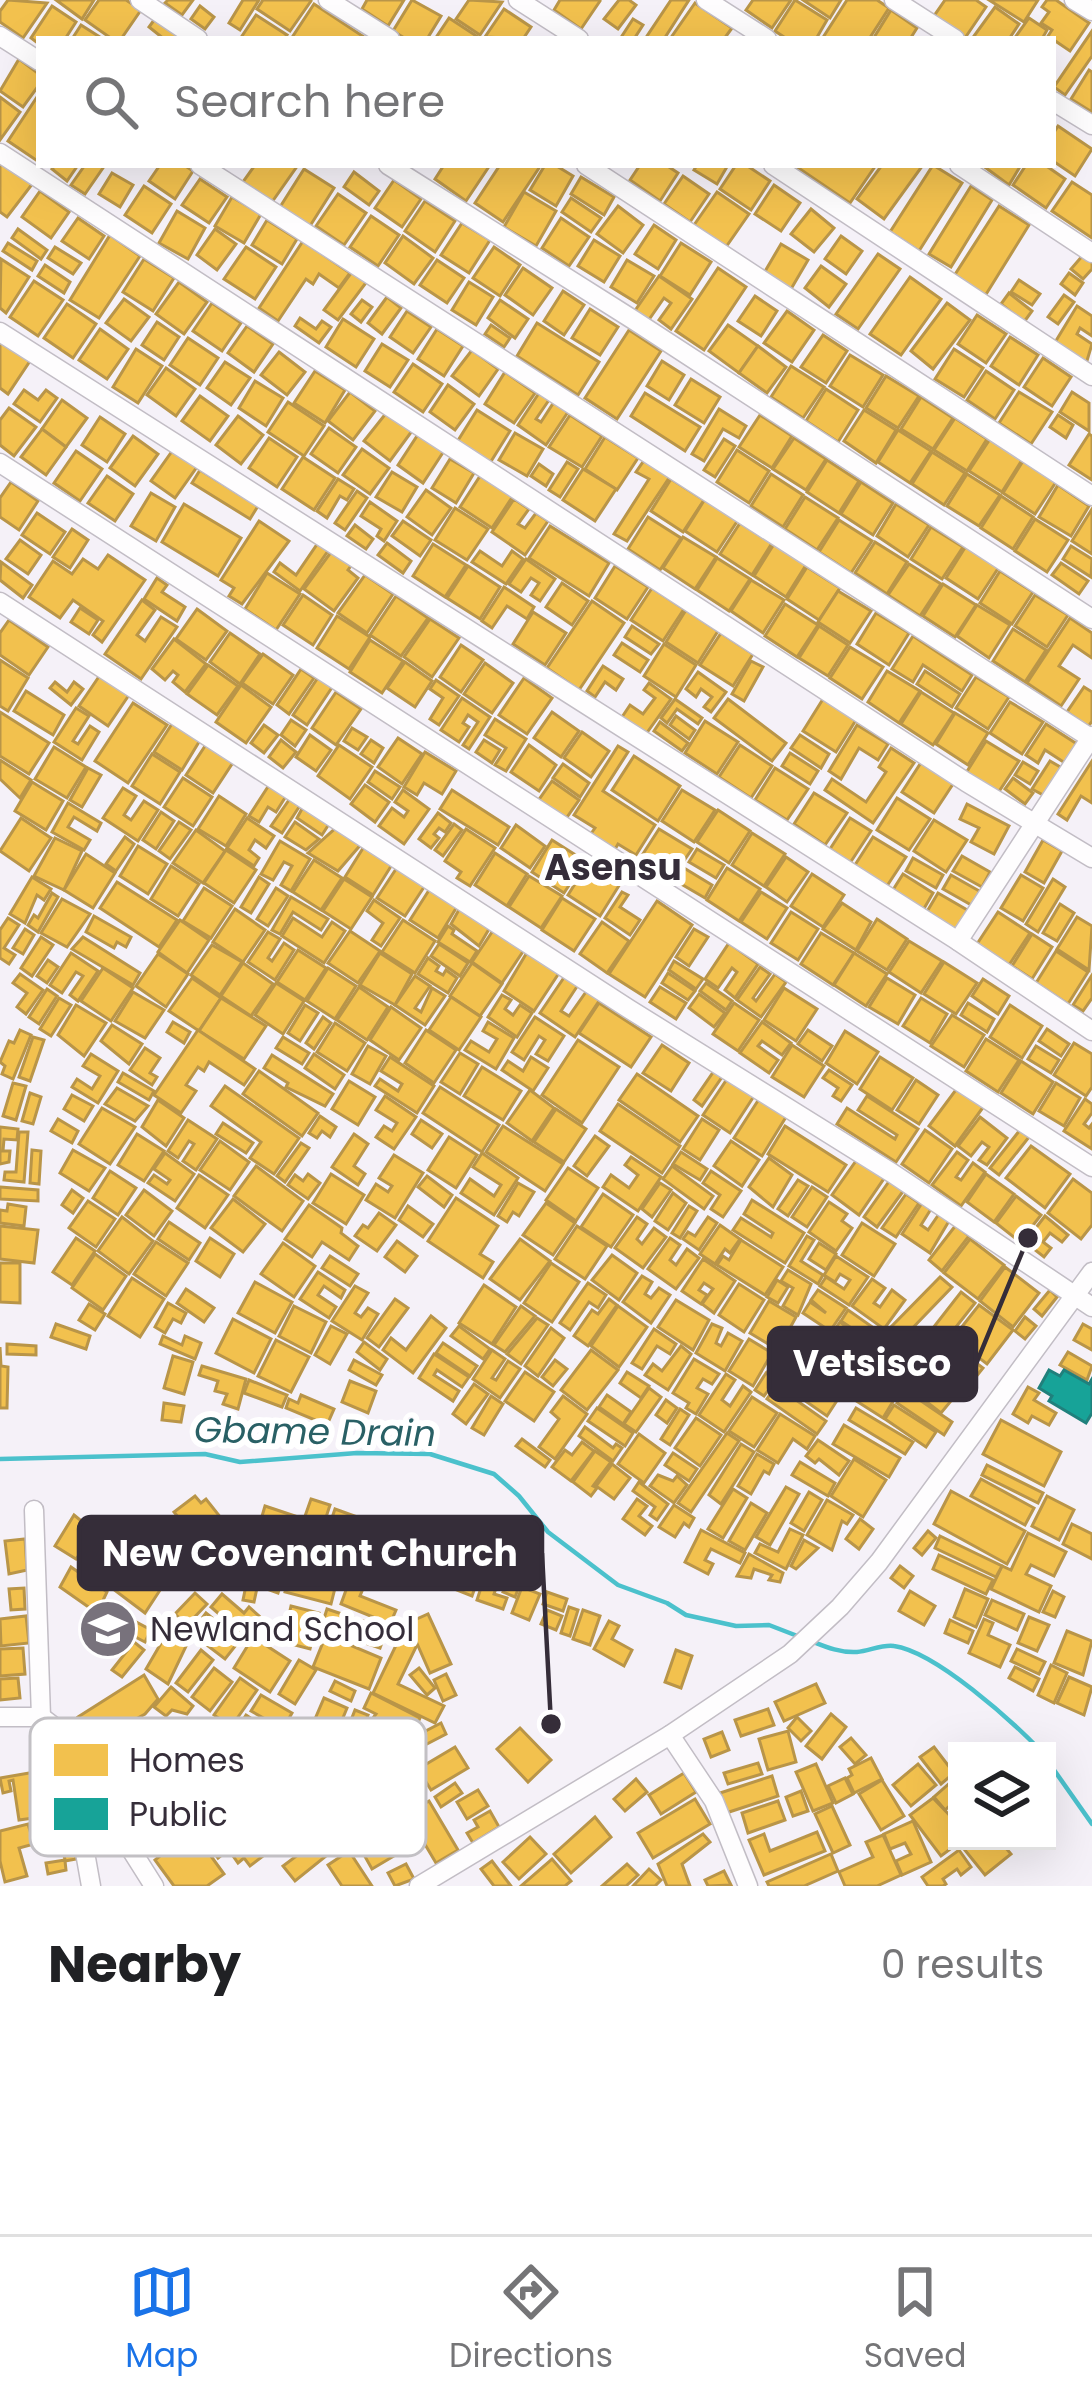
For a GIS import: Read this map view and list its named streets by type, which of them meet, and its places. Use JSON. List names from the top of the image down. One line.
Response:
{"districts":["Asensu"],"water":["Gbame Drain"],"places":{"other":["Vetsisco","New Covenant Church"],"school or university":["Newland School"]},"legend":["Homes","Public"],"page":{"search":"Search here","heading":["Nearby","0 results"],"nav":["Map","Directions","Saved"]}}
